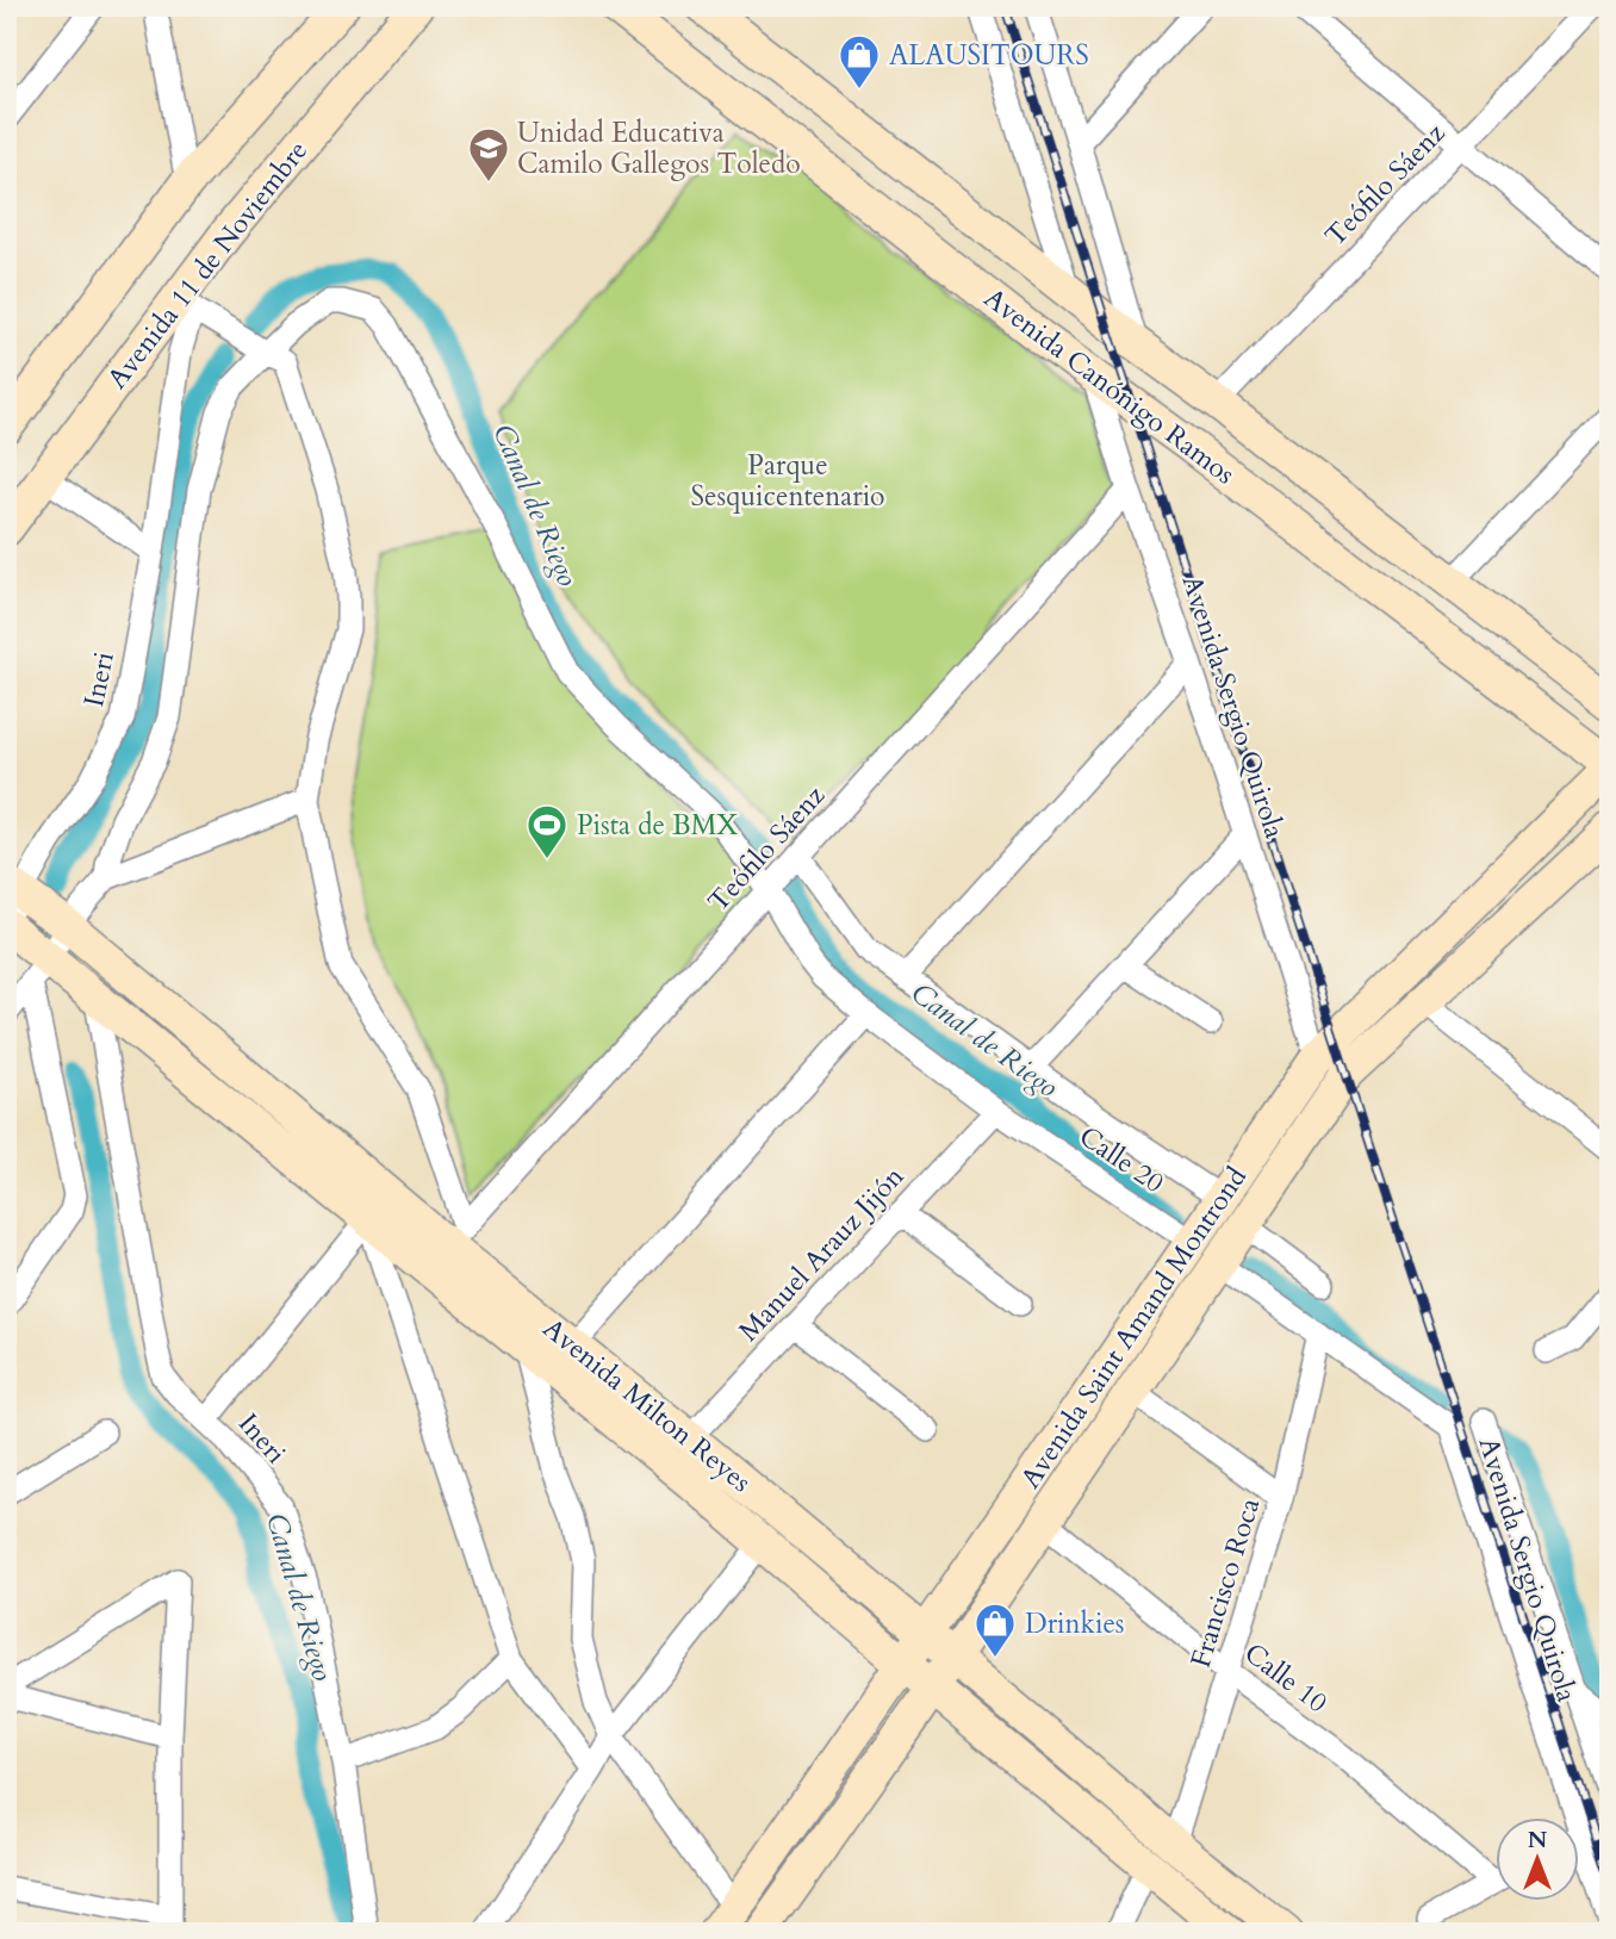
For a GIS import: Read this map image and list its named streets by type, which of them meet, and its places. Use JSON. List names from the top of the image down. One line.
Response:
{"streets":{"street":["Teófilo Sáenz","Avenida 11 de Noviembre","Avenida Canónigo Ramos","Ineri","Avenida Sergio Quirola","Calle 20","Manuel Arauz Jijón","Avenida Saint Amand Montrond","Avenida Milton Reyes","Francisco Roca","Calle 10"]},"crossings":[["Teófilo Sáenz","Avenida Canónigo Ramos"],["Teófilo Sáenz","Avenida Sergio Quirola"],["Teófilo Sáenz","Calle 20"],["Teófilo Sáenz","Avenida Milton Reyes"],["Avenida 11 de Noviembre","Ineri"],["Avenida Canónigo Ramos","Avenida Sergio Quirola"],["Avenida Canónigo Ramos","Avenida Saint Amand Montrond"],["Ineri","Avenida Milton Reyes"],["Avenida Sergio Quirola","Avenida Saint Amand Montrond"],["Avenida Sergio Quirola","Francisco Roca"],["Calle 20","Manuel Arauz Jijón"],["Calle 20","Avenida Saint Amand Montrond"],["Manuel Arauz Jijón","Avenida Milton Reyes"],["Avenida Saint Amand Montrond","Avenida Milton Reyes"],["Avenida Saint Amand Montrond","Calle 10"],["Avenida Milton Reyes","Francisco Roca"],["Francisco Roca","Calle 10"]],"water":["Canal de Riego"],"parks":["Parque Sesquicentenario"],"places":{"shop":["ALAUSITOURS","Drinkies"],"school or university":["Unidad Educativa Camilo Gallegos Toledo"],"sports":["Pista de BMX"]},"north":"top"}
